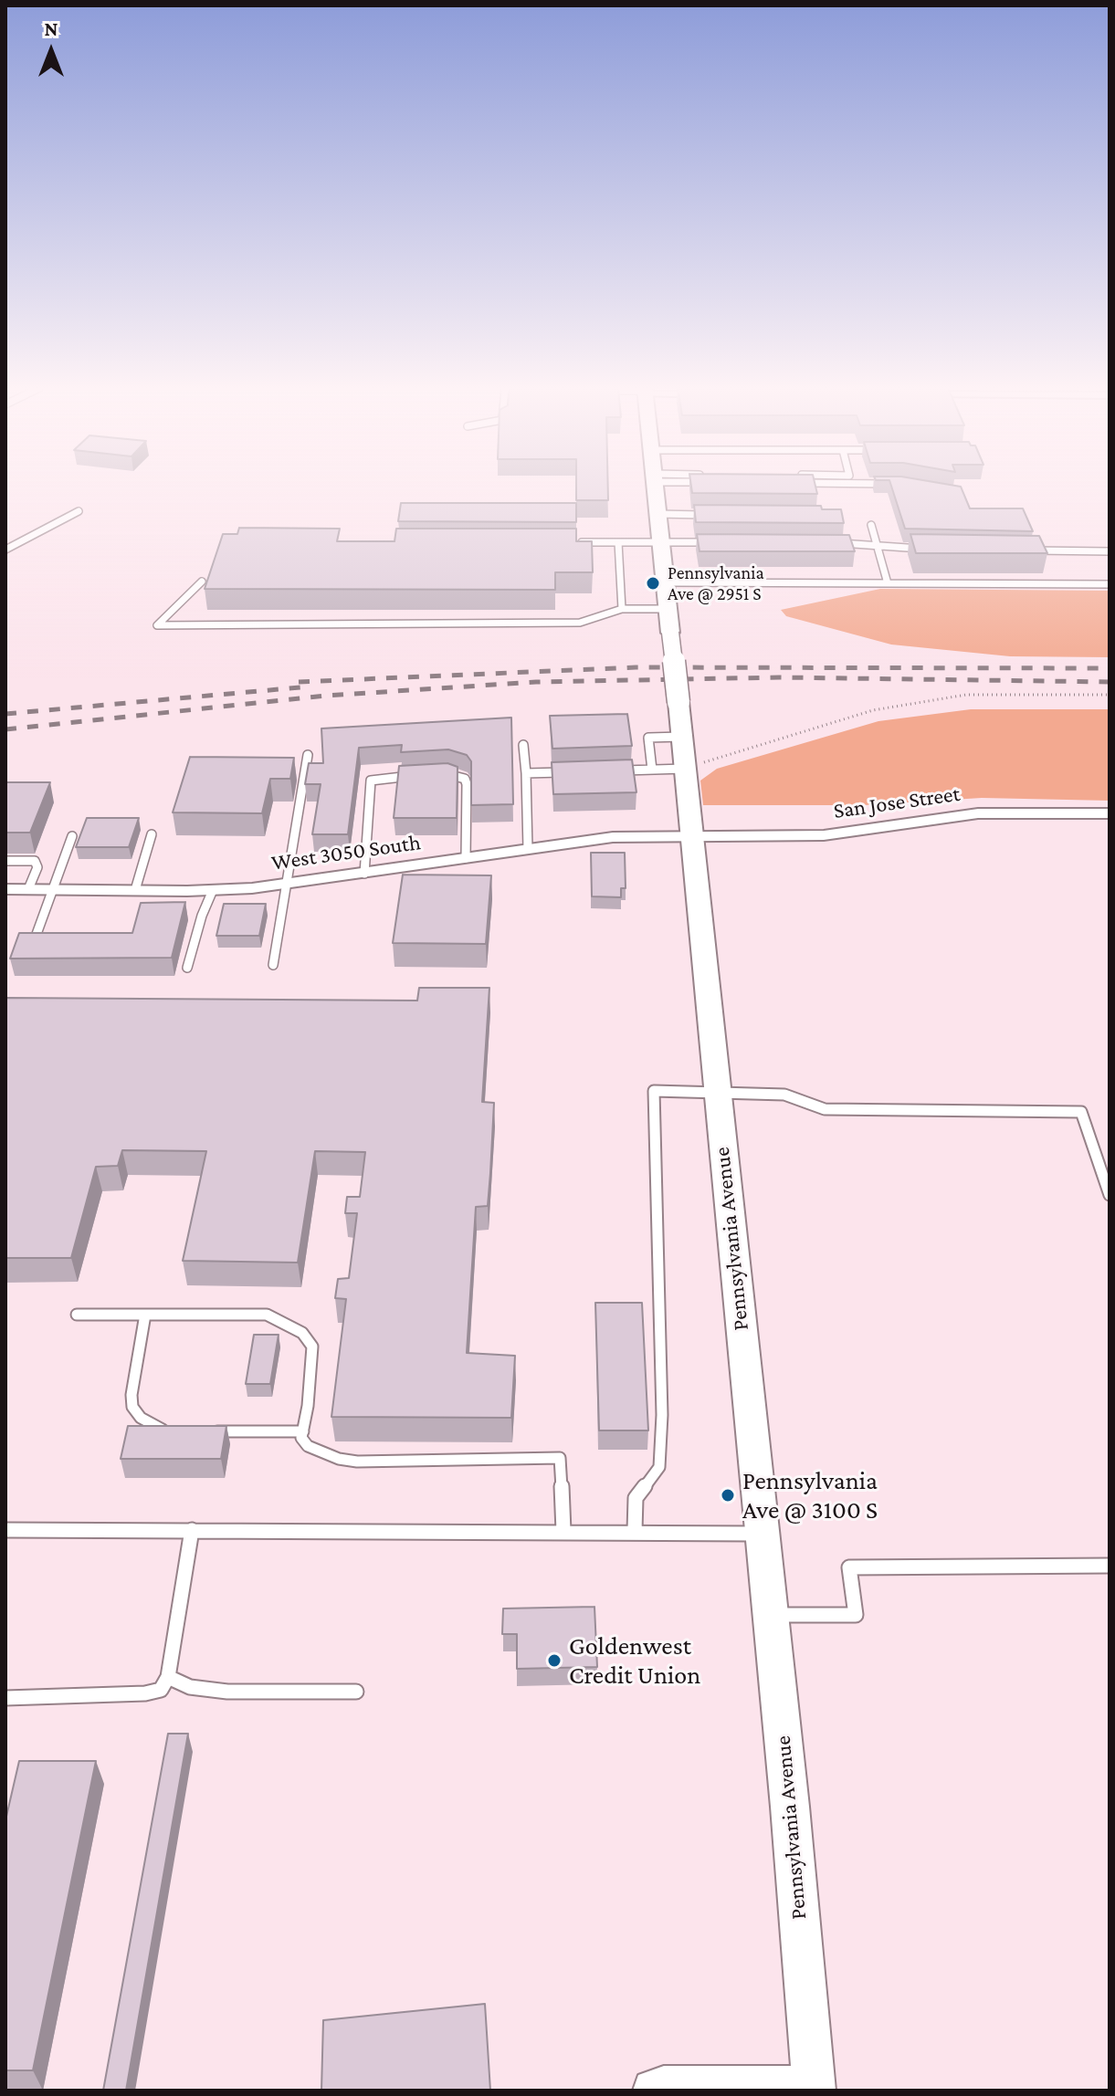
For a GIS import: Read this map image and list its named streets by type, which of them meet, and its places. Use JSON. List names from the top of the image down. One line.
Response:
{"streets":{"street":["San Jose Street","West 3050 South","Pennsylvania Avenue"]},"crossings":[["San Jose Street","West 3050 South"],["San Jose Street","Pennsylvania Avenue"],["West 3050 South","Pennsylvania Avenue"]],"places":["Pennsylvania Ave @ 2951 S","Pennsylvania Ave @ 3100 S","Goldenwest Credit Union"],"north":"top"}
